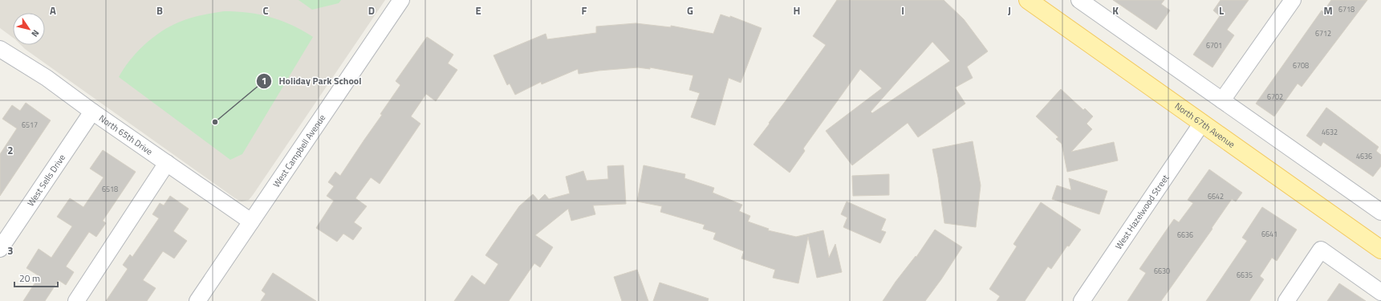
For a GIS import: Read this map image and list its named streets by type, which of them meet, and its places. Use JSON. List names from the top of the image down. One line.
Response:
{"streets":{"main road":["North 67th Avenue"],"street":["North 65th Drive","West Campbell Avenue","West Sells Drive","West Hazelwood Street"]},"crossings":[["North 67th Avenue","West Hazelwood Street"],["North 65th Drive","West Campbell Avenue"],["North 65th Drive","West Sells Drive"]],"places":["Holiday Park School"],"house_numbers":["6718","6712","6701","6708","6702","6517","4632","4636","6518","6642","6641","6636","6630","6635"],"scale_bar":"20 m","north":"bottom right","grid":{"columns":["A","B","C","D","E","F","G","H","I","J","K","L","M"],"rows":["2","3"]}}
